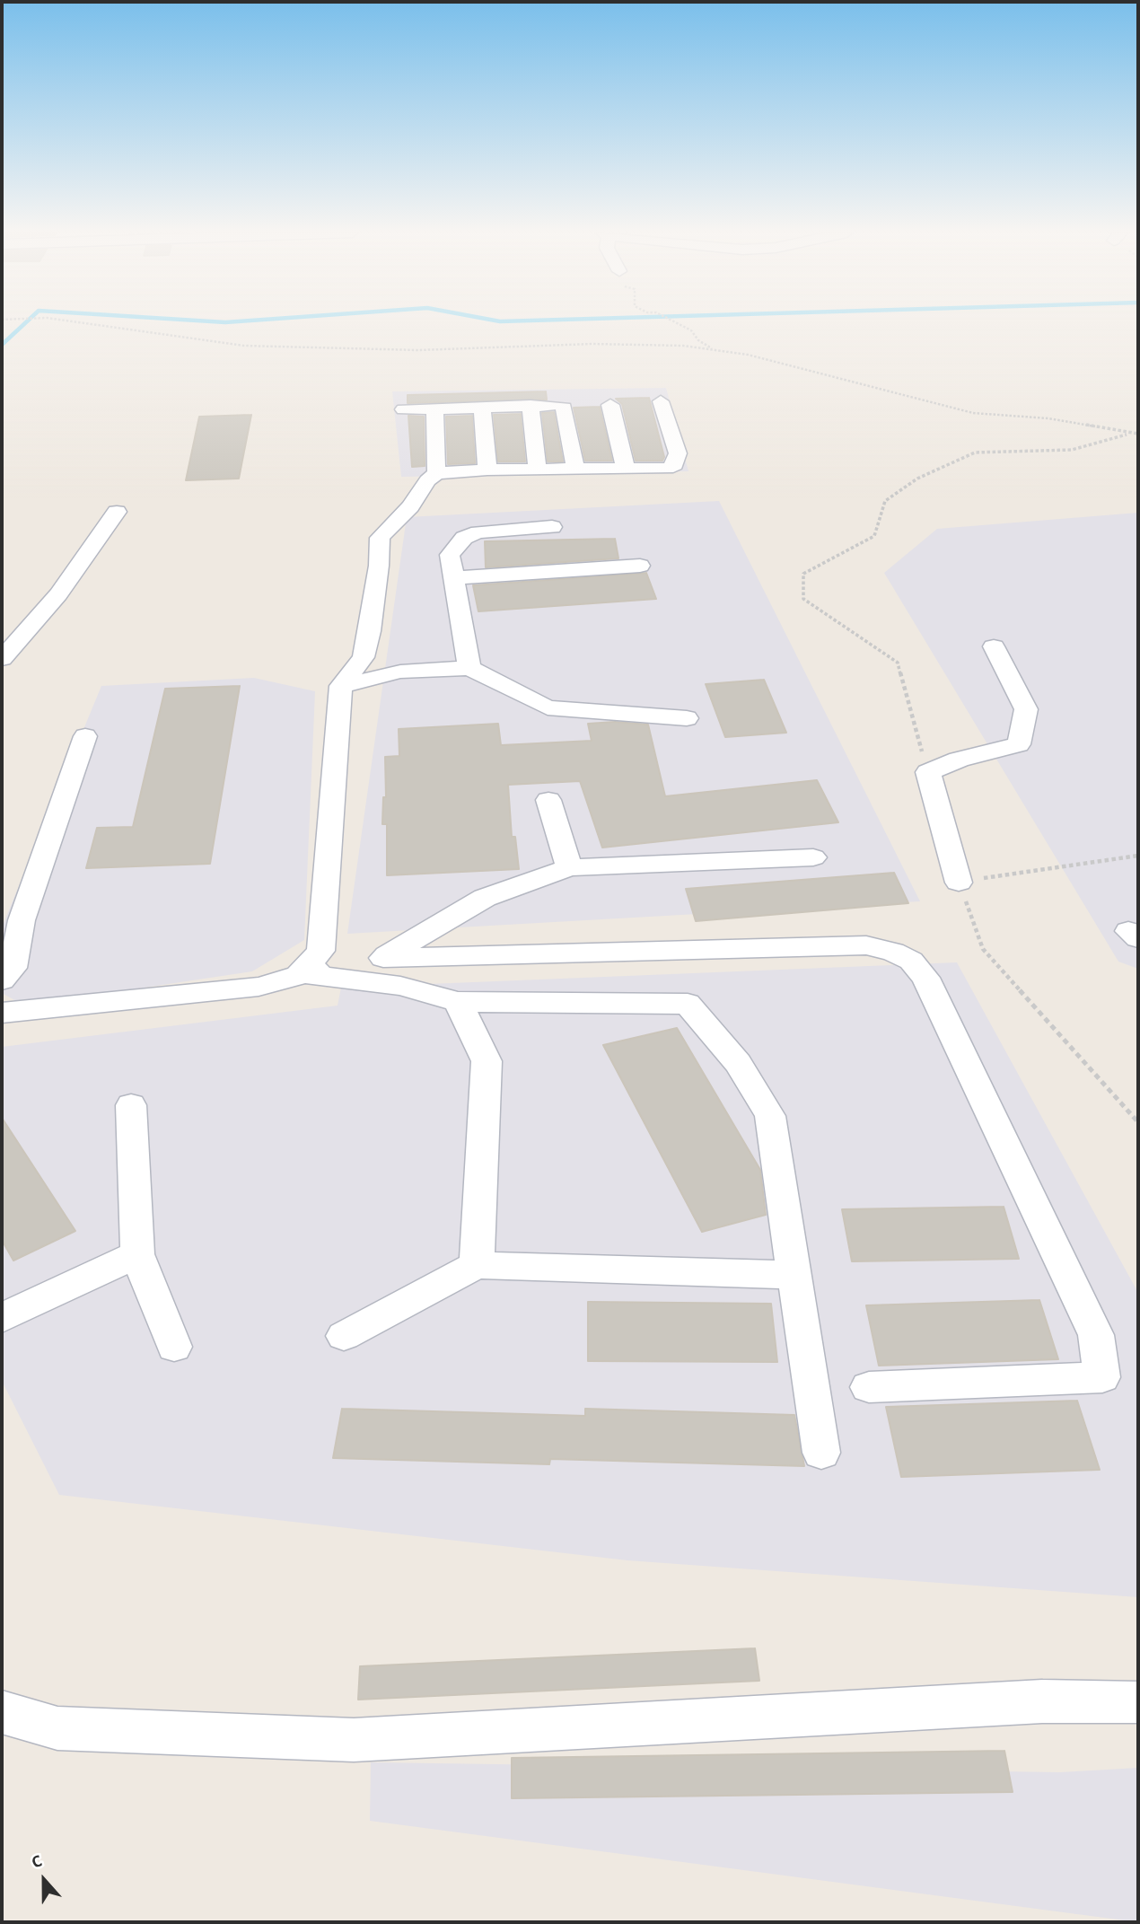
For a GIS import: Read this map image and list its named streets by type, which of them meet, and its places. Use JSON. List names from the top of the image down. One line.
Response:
{"north":"top"}
